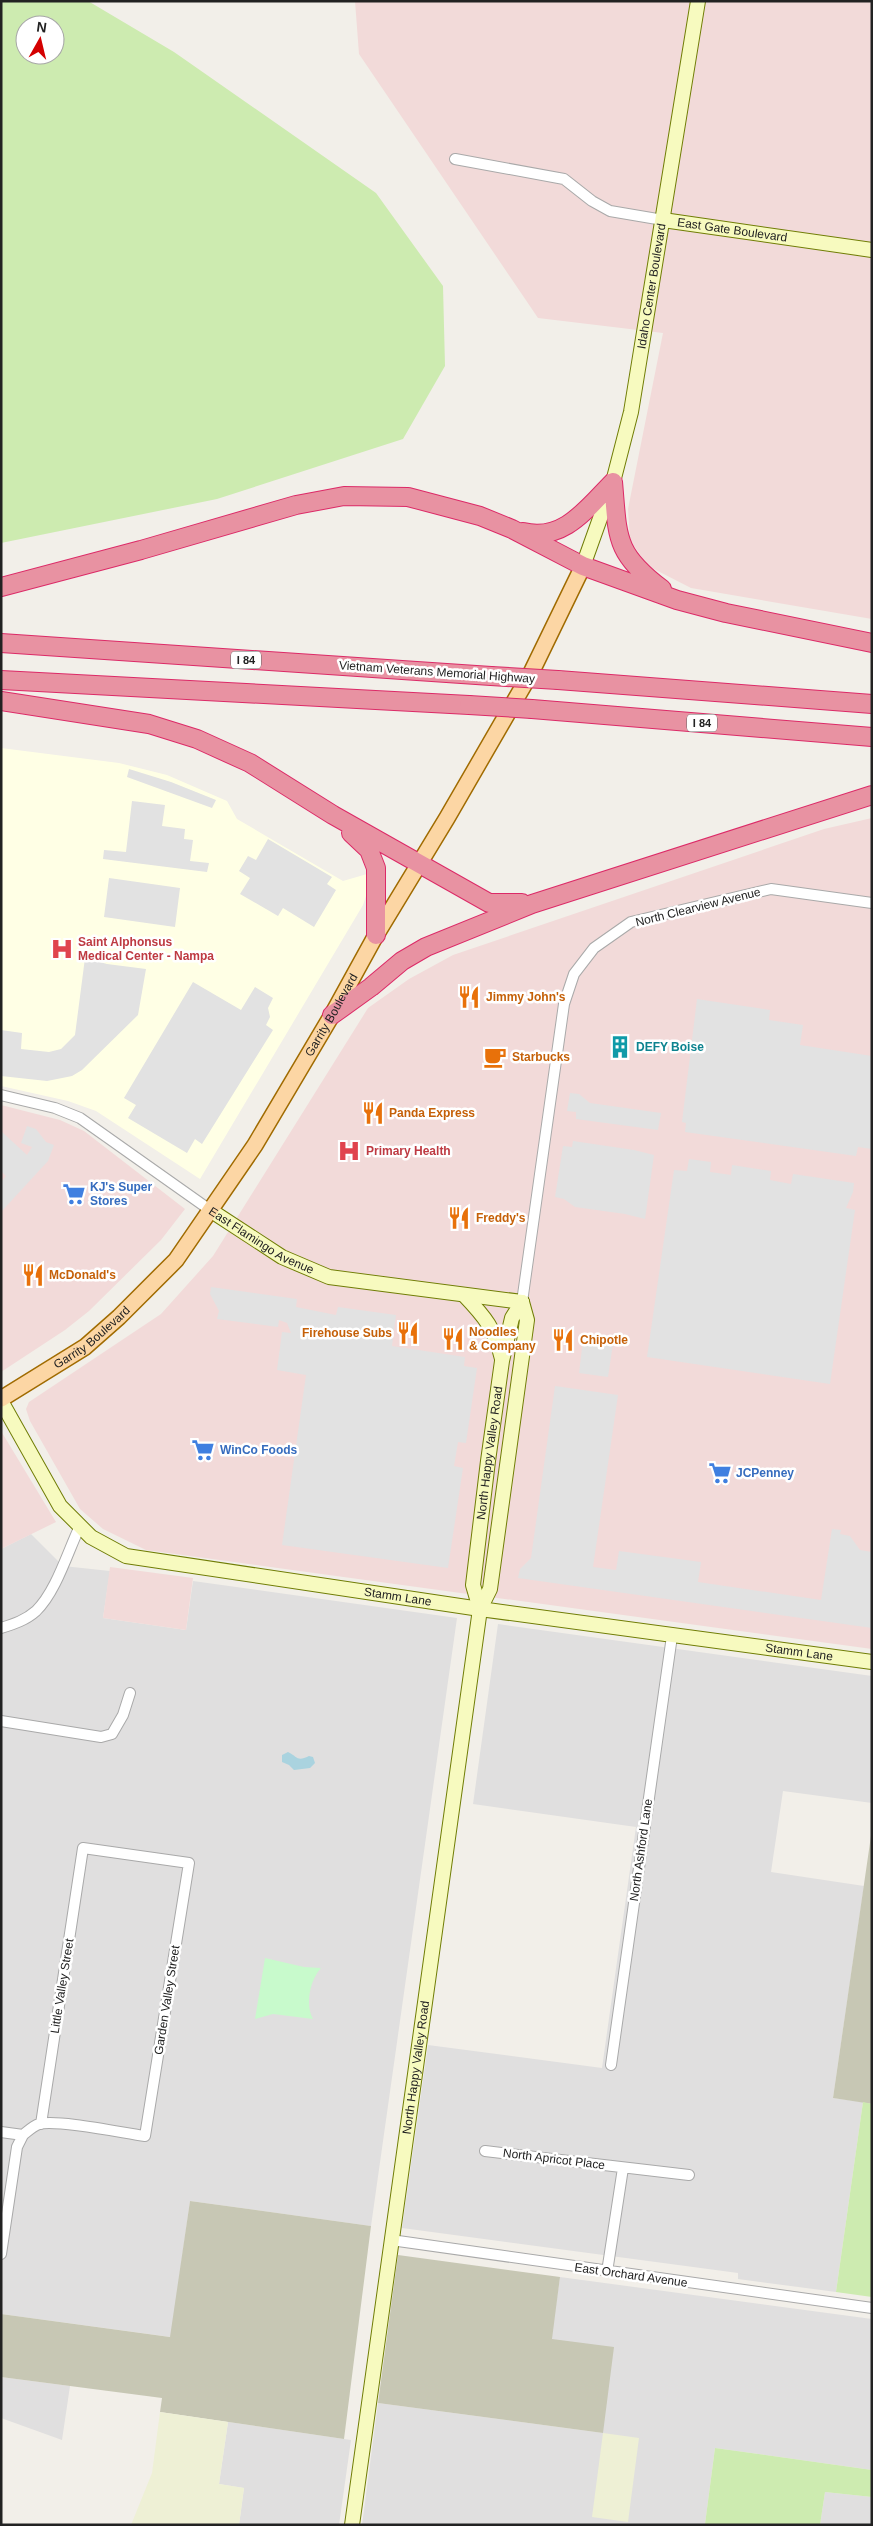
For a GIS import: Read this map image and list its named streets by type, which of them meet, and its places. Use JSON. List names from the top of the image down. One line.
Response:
{"streets":{"highway":["I 84","Vietnam Veterans Memorial Highway"],"main road":["East Gate Boulevard","Idaho Center Boulevard","Garrity Boulevard","East Flamingo Avenue","North Happy Valley Road","Stamm Lane"],"street":["North Clearview Avenue","North Ashford Lane","Little Valley Street","Garden Valley Street","North Apricot Place","East Orchard Avenue"]},"crossings":[["East Gate Boulevard","Idaho Center Boulevard"],["Idaho Center Boulevard","Garrity Boulevard"],["North Clearview Avenue","North Happy Valley Road"],["Garrity Boulevard","East Flamingo Avenue"],["Garrity Boulevard","Stamm Lane"],["East Flamingo Avenue","North Happy Valley Road"],["North Happy Valley Road","Stamm Lane"],["North Happy Valley Road","East Orchard Avenue"],["Stamm Lane","North Ashford Lane"],["Little Valley Street","Garden Valley Street"],["North Apricot Place","East Orchard Avenue"]],"places":{"hospital":["Saint Alphonsus Medical Center - Nampa","Primary Health"],"restaurant":["Jimmy John's","Panda Express","Freddy's","McDonald's","Firehouse Subs","Noodles & Company","Chipotle"],"building":["DEFY Boise"],"cafe":["Starbucks"],"supermarket":["KJ's Super Stores","WinCo Foods","JCPenney"]},"north":"top"}
